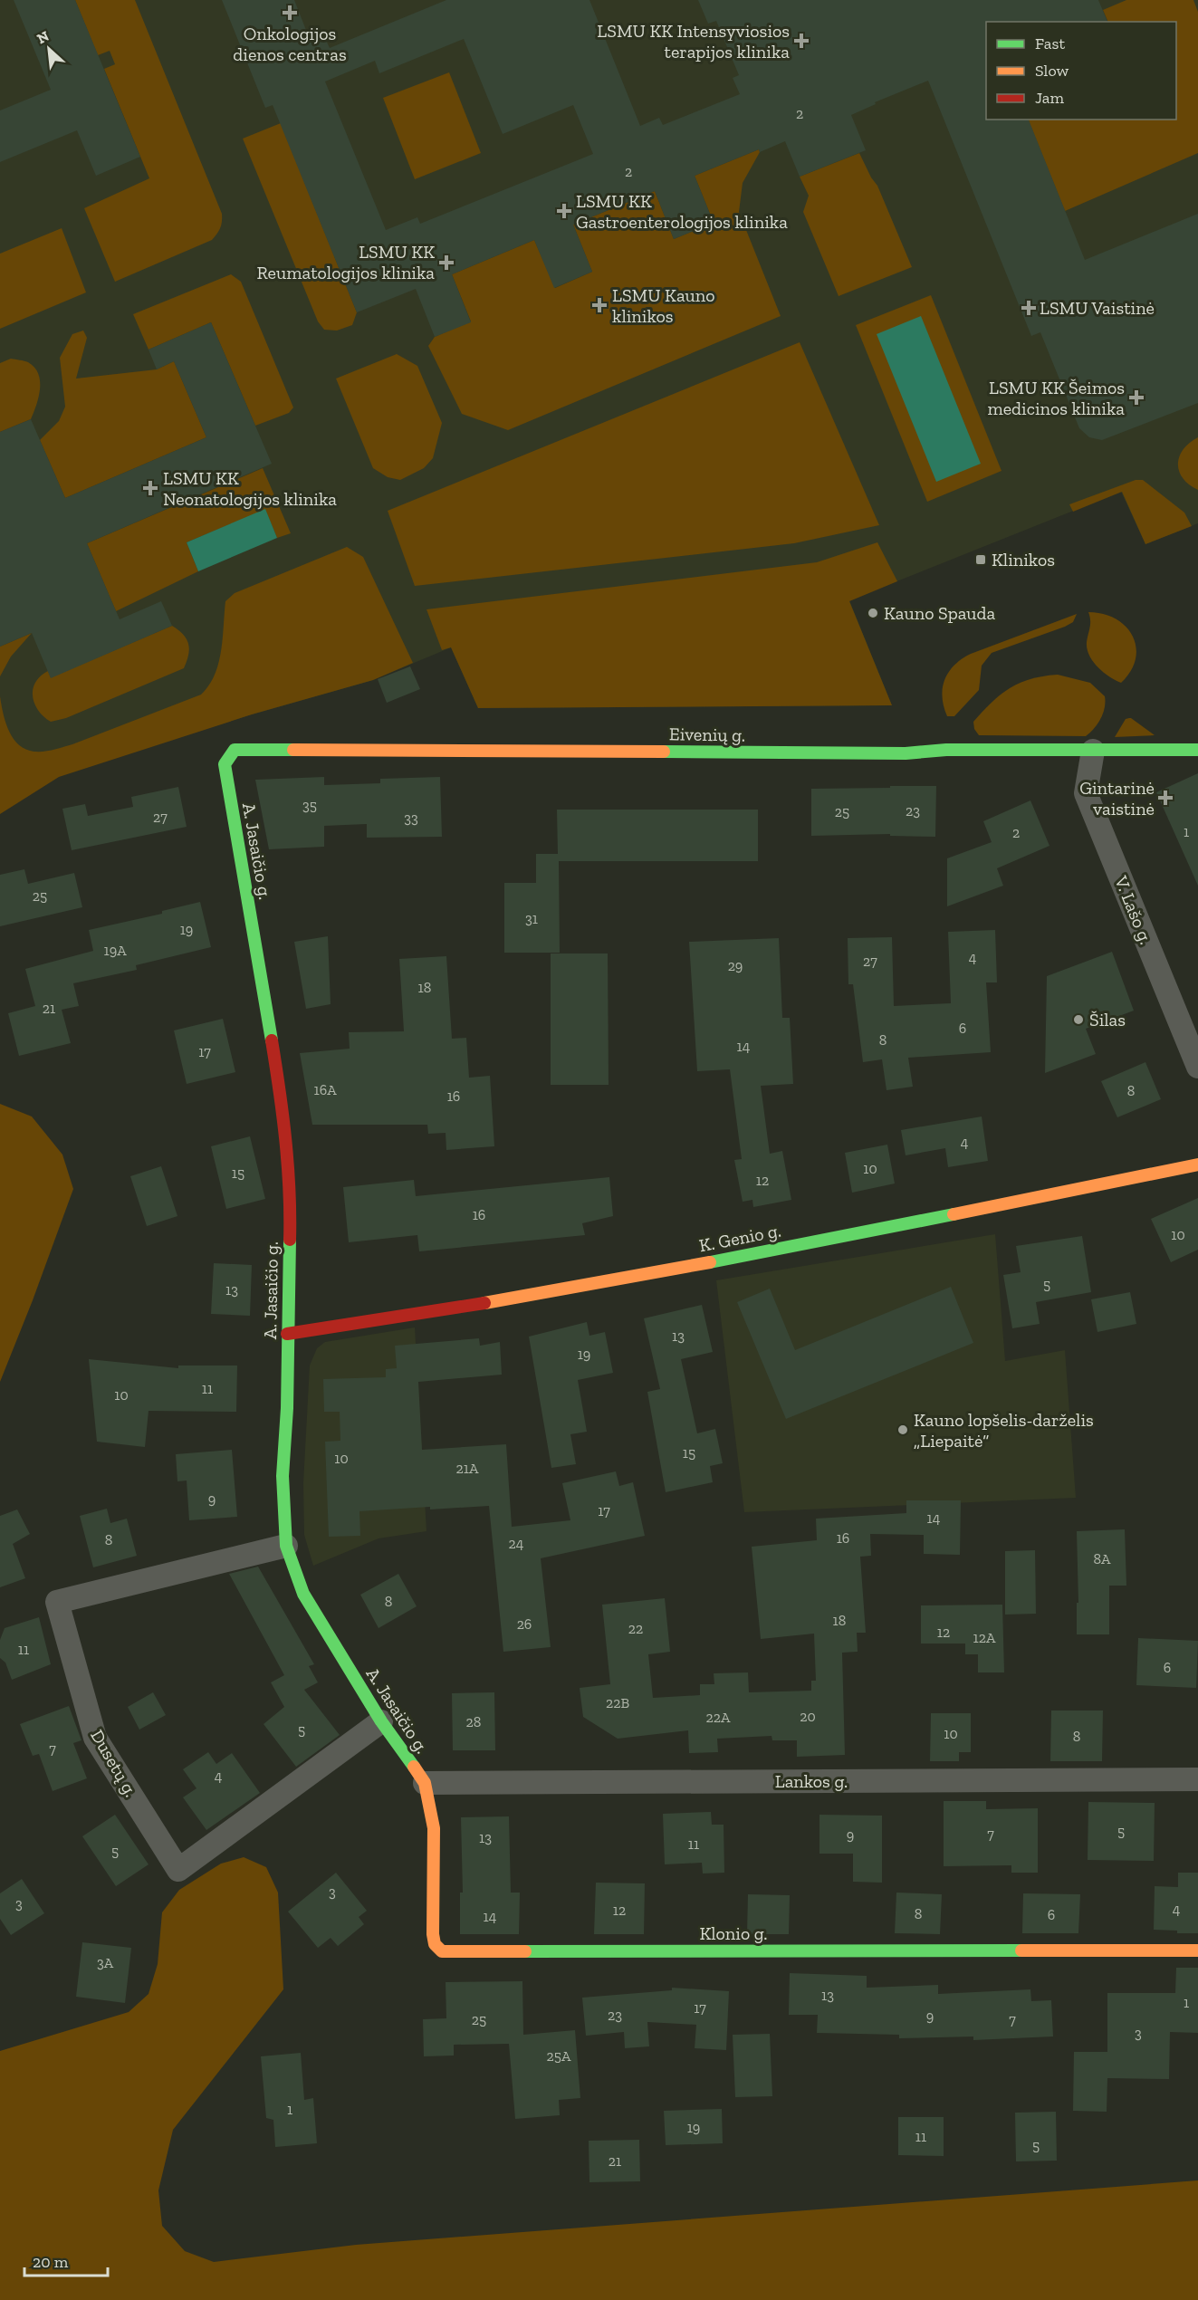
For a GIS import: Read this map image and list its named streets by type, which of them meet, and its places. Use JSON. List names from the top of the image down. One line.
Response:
{"streets":{"street":["Eivenių g.","A. Jasaičio g.","V. Lašo g.","K. Genio g.","Dusetų g.","Lankos g.","Klonio g."]},"crossings":[["Eivenių g.","A. Jasaičio g."],["Eivenių g.","V. Lašo g."],["A. Jasaičio g.","K. Genio g."],["A. Jasaičio g.","Dusetų g."],["A. Jasaičio g.","Lankos g."],["A. Jasaičio g.","Klonio g."],["Lankos g.","Klonio g."]],"places":{"health":["Onkologijos dienos centras","LSMU KK Intensyviosios terapijos klinika","LSMU KK Gastroenterologijos klinika","LSMU KK Reumatologijos klinika","LSMU Kauno klinikos","LSMU Vaistinė","LSMU KK Šeimos medicinos klinika","LSMU KK Neonatologijos klinika","Gintarinė vaistinė"],"transit":["Klinikos"],"other":["Kauno Spauda","Šilas","Kauno lopšelis-darželis „Liepaitė“"]},"house_numbers":["2","2","35","23","25","27","33","1","2","25","31","19","19A","4","27","29","18","21","6","8","14","17","16A","8","16","4","10","15","12","16","10","5","13","13","19","11","10","15","10","21A","9","17","14","16","8","24","8A","8","18","26","22","12","12A","11","6","22B","20","22A","28","5","10","8","7","4","5","7","9","13","11","5","3","3","4","12","8","6","14","3A","13","1","17","23","9","25","7","3","25A","1","19","11","5","21"],"legend":["Fast","Slow","Jam"],"scale_bar":"20 m","north":"top left"}
